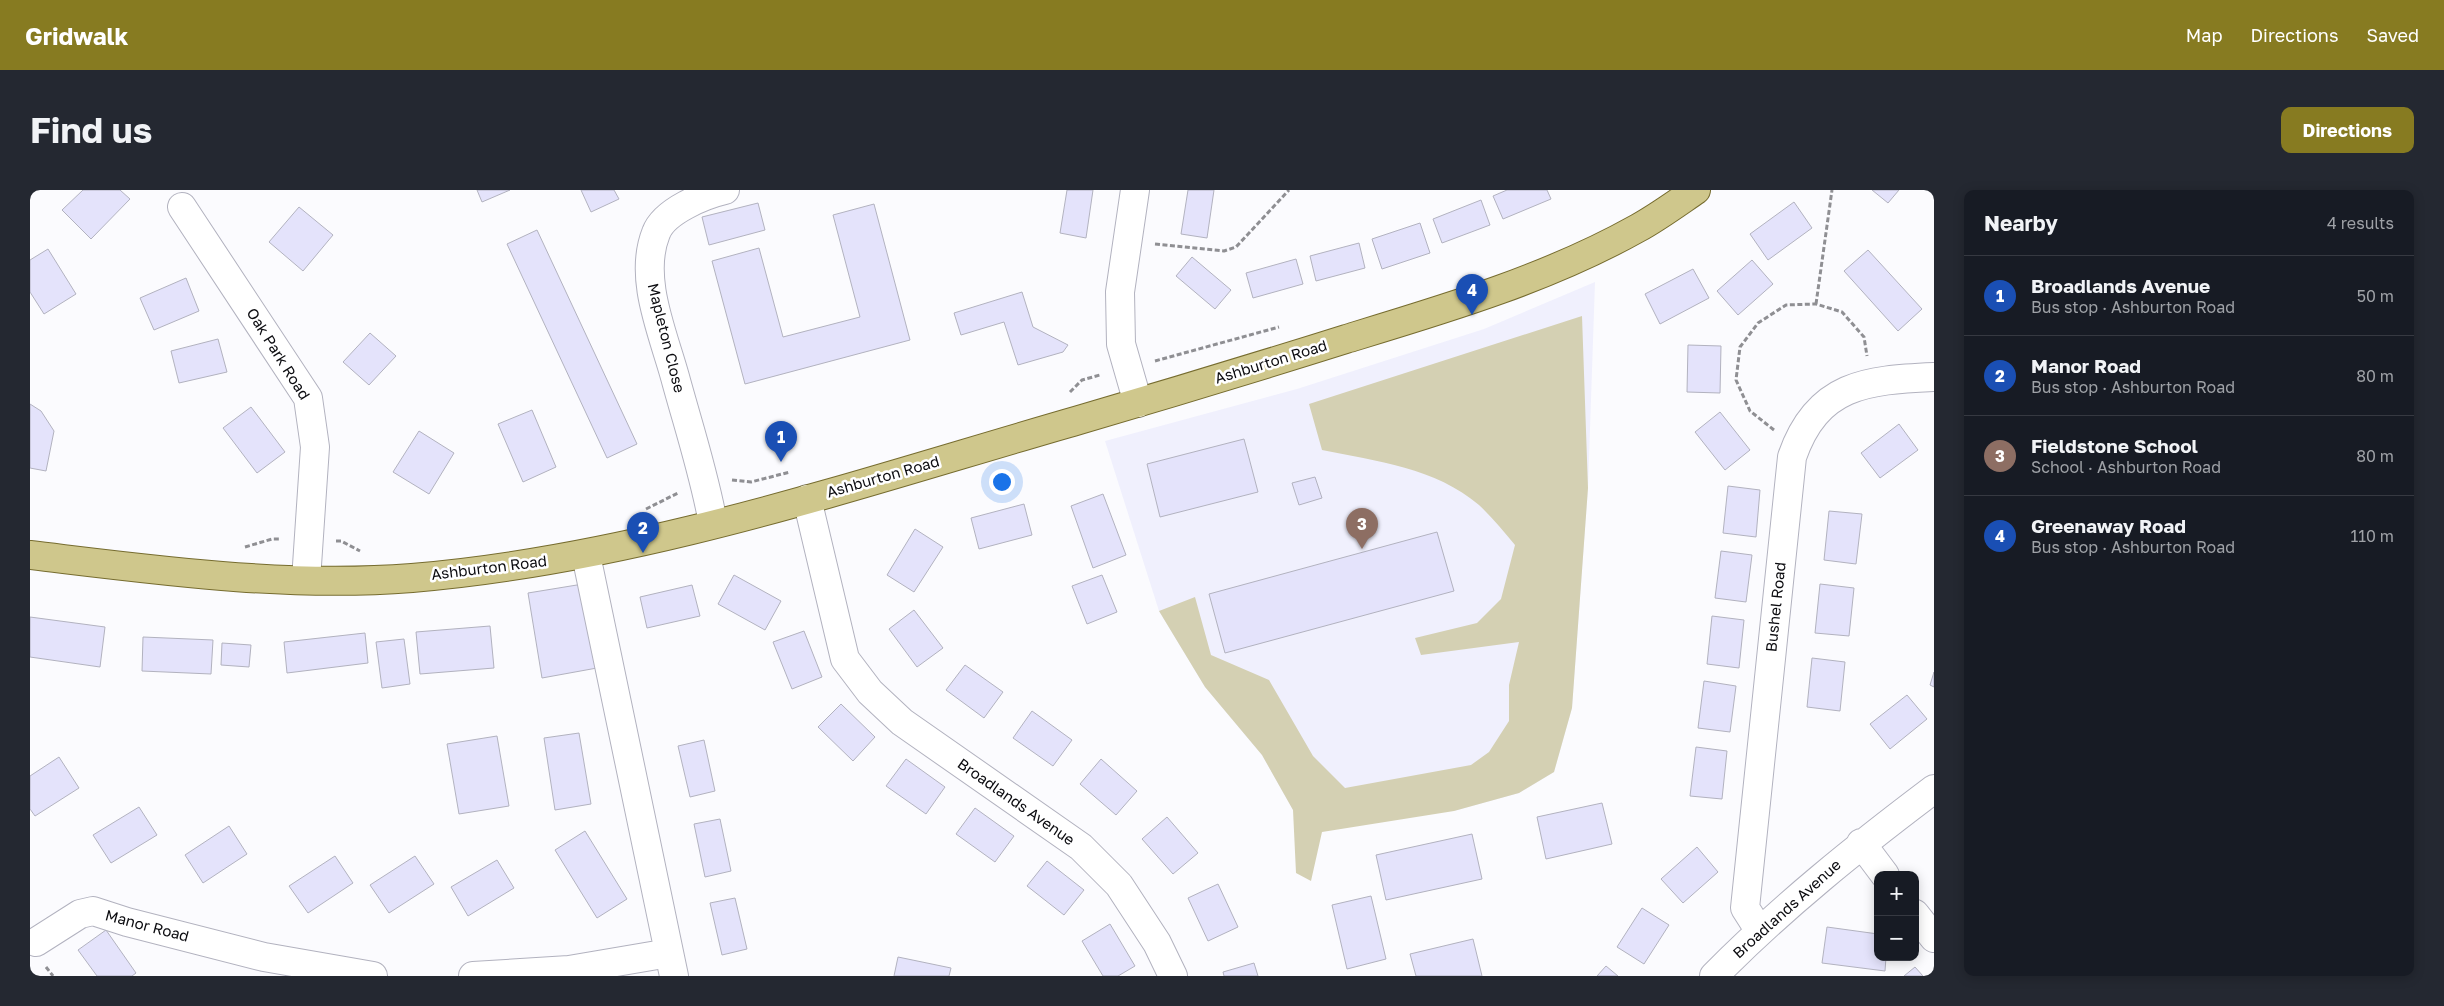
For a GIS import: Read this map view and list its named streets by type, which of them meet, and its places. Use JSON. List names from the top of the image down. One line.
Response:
{"streets":{"main road":["Ashburton Road"],"street":["Mapleton Close","Oak Park Road","Bushel Road","Broadlands Avenue","Manor Road"]},"crossings":[["Mapleton Close","Ashburton Road"],["Oak Park Road","Ashburton Road"],["Ashburton Road","Broadlands Avenue"],["Bushel Road","Broadlands Avenue"]],"page":{"header":"Gridwalk","nav":["Map","Directions","Saved"],"buttons":"Directions","title":"Find us","heading":["Nearby","4 results"],"list":[{"mark":"1","name":"Broadlands Avenue","note":"Bus stop · Ashburton Road","value":"50 m"},{"mark":"2","name":"Manor Road","note":"Bus stop · Ashburton Road","value":"80 m"},{"mark":"3","name":"Fieldstone School","note":"School · Ashburton Road","value":"80 m"},{"mark":"4","name":"Greenaway Road","note":"Bus stop · Ashburton Road","value":"110 m"}],"pins":["4","1","3","2"],"map_buttons":["+","−"]}}
